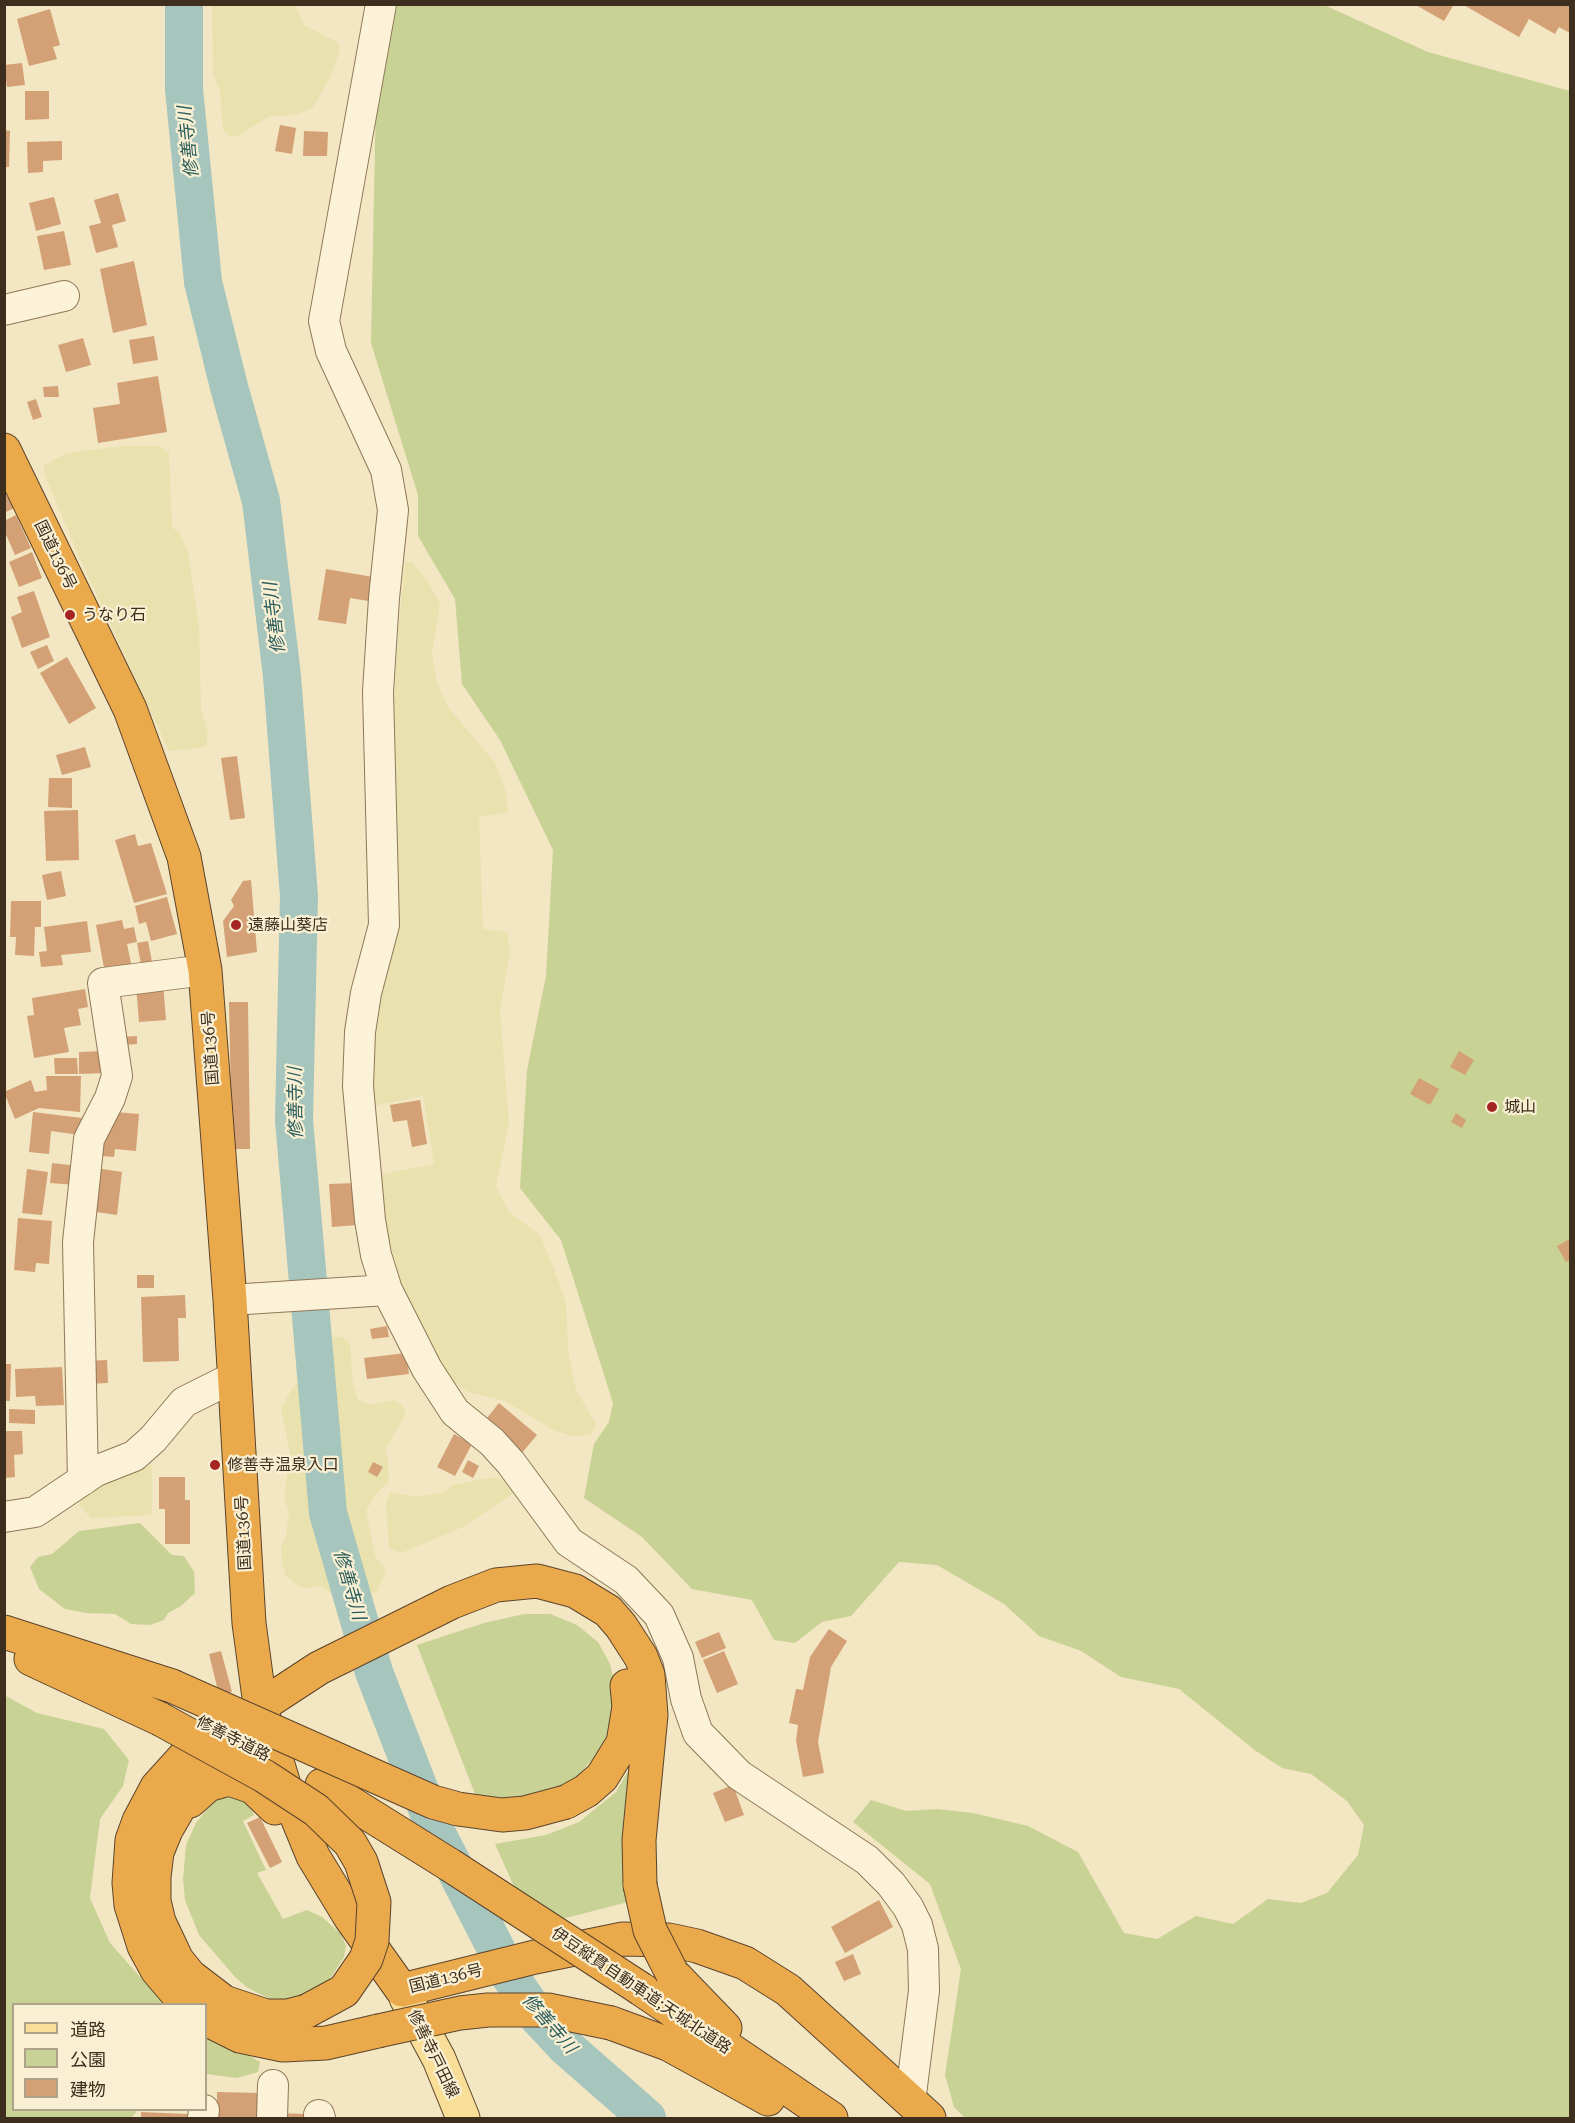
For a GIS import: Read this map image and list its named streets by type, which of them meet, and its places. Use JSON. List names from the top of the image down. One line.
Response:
{"streets":{"highway":["国道136号","修善寺道路","伊豆縦貫自動車道;天城北道路"],"main road":["修善寺戸田線"]},"crossings":[["国道136号","修善寺戸田線"],["修善寺道路","伊豆縦貫自動車道;天城北道路"]],"water":["修善寺川"],"places":["うなり石","遠藤山葵店","城山","修善寺温泉入口"],"legend":["道路","公園","建物"]}
